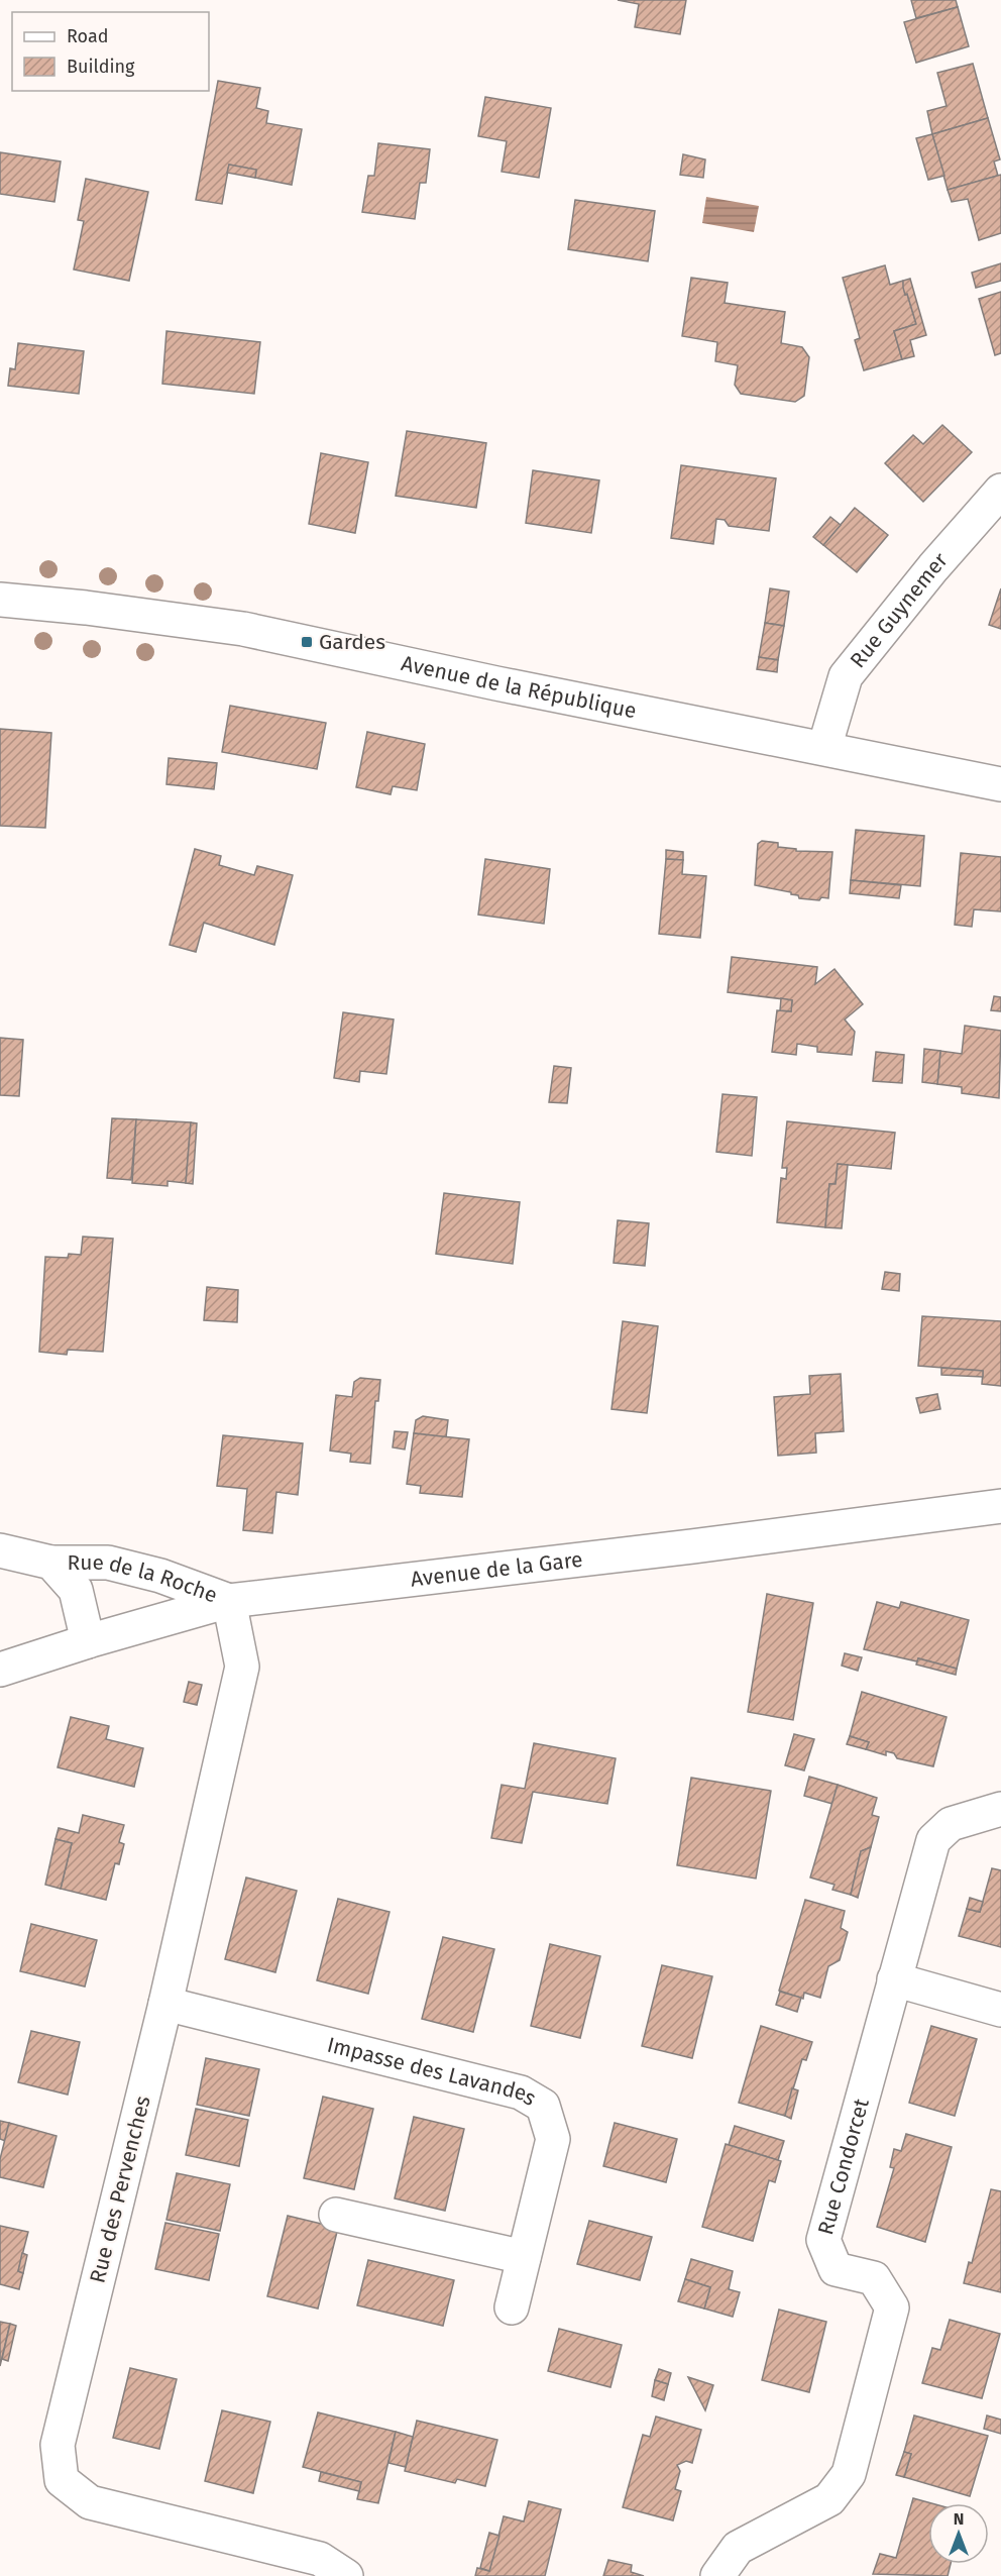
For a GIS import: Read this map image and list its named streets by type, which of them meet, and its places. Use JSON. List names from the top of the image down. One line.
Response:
{"streets":{"street":["Rue Guynemer","Avenue de la République","Avenue de la Gare","Rue de la Roche","Impasse des Lavandes","Rue Condorcet","Rue des Pervenches"]},"crossings":[["Rue Guynemer","Avenue de la République"],["Avenue de la Gare","Rue de la Roche"],["Avenue de la Gare","Rue des Pervenches"],["Rue de la Roche","Rue des Pervenches"],["Impasse des Lavandes","Rue des Pervenches"]],"places":{"transit":["Gardes"]},"legend":["Road","Building"],"north":"top"}
